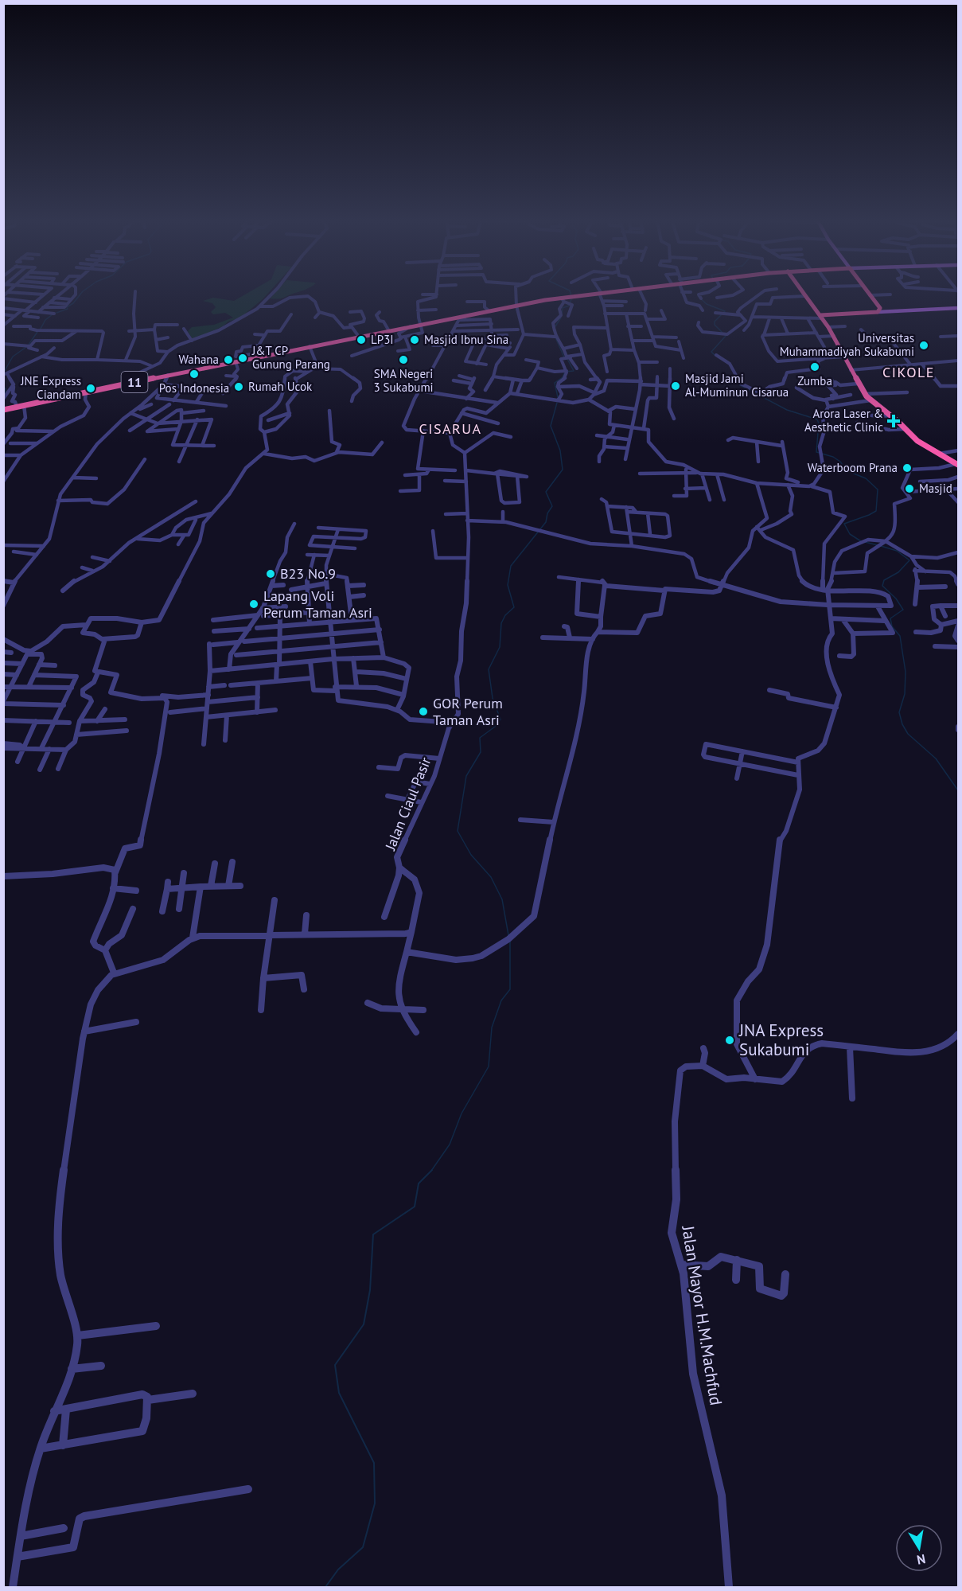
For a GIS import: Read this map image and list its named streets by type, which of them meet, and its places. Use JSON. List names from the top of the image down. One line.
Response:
{"streets":{"highway":["11"],"street":["Jalan Ciaul Pasir","Jalan Mayor H.M.Machfud"]},"districts":["CIKOLE","CISARUA"],"places":{"other":["LP3I","Masjid Ibnu Sina","Universitas Muhammadiyah Sukabumi","J&T CP Gunung Parang","Wahana","SMA Negeri 3 Sukabumi","Zumba","Pos Indonesia","Masjid Jami Al-Muminun Cisarua","Rumah Ucok","JNE Express Ciandam","Waterboom Prana","Masjid","B23 No.9","Lapang Voli Perum Taman Asri","GOR Perum Taman Asri","JNA Express Sukabumi"],"health":["Arora Laser & Aesthetic Clinic"]},"north":"bottom"}
